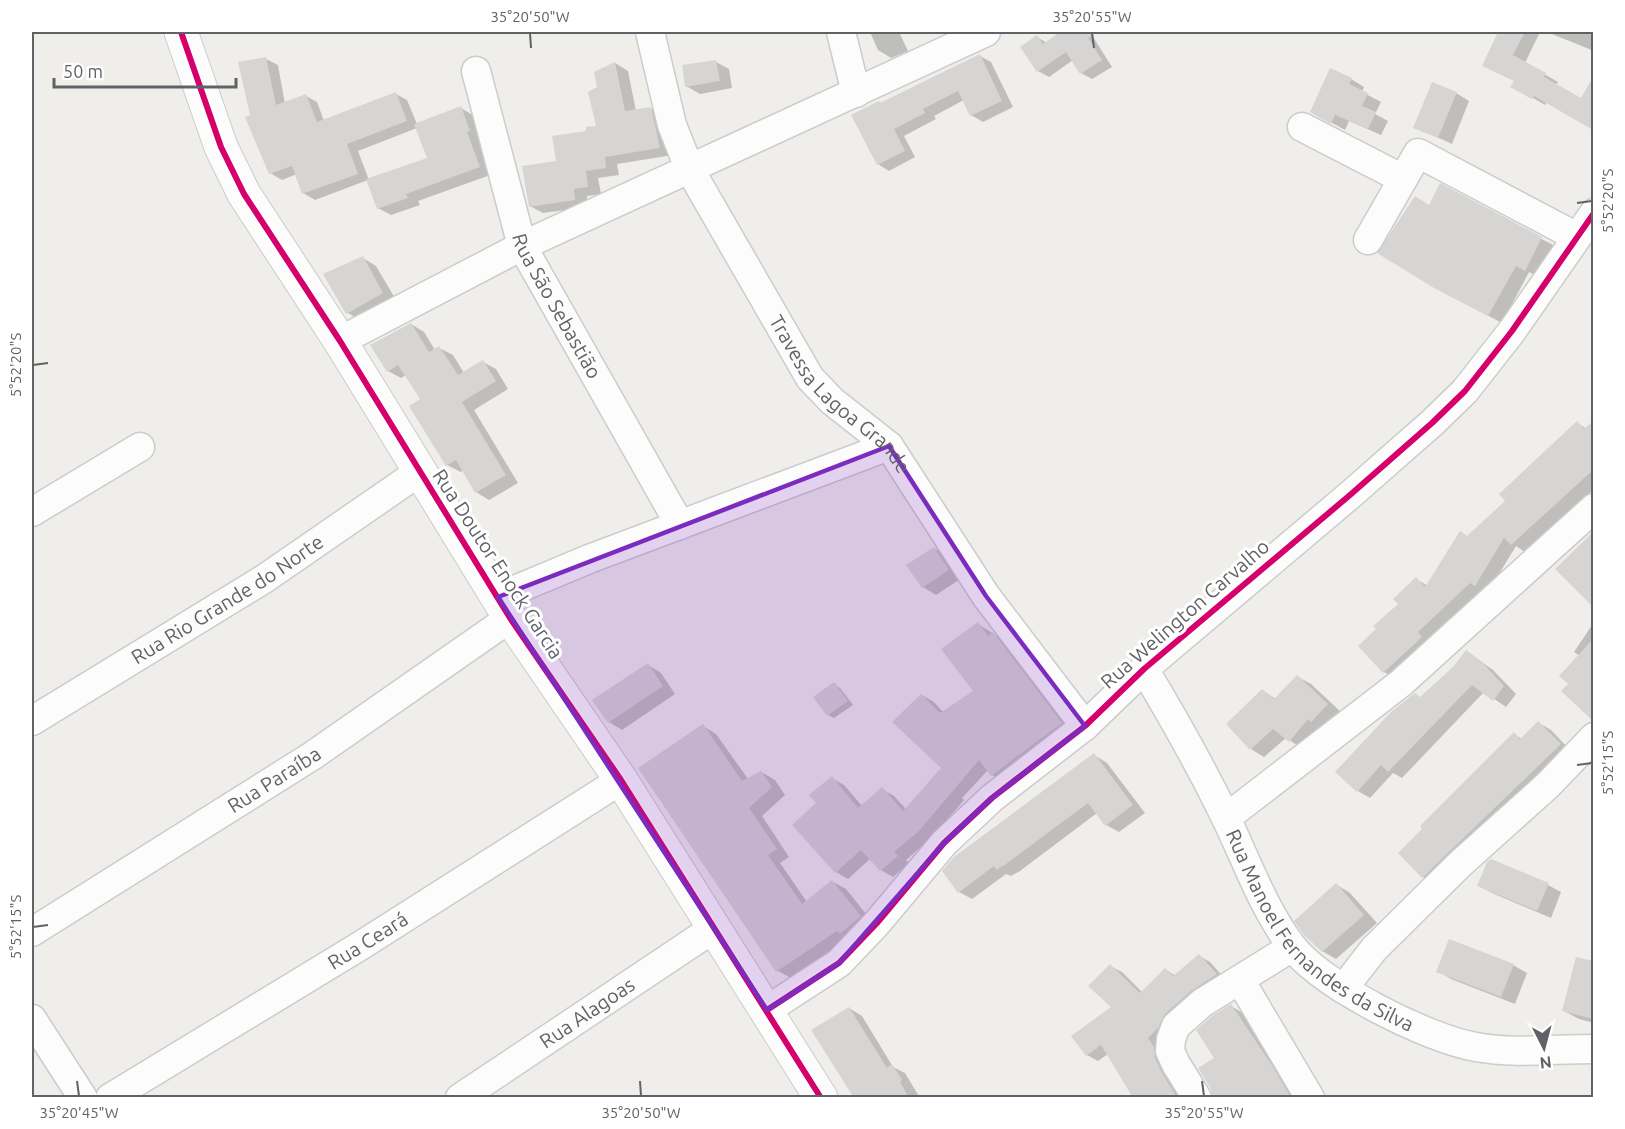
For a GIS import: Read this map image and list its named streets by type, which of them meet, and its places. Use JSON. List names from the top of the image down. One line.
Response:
{"streets":{"street":["Rua São Sebastião","Travessa Lagoa Grande","Rua Doutor Enock Garcia","Rua Rio Grande do Norte","Rua Welington Carvalho","Rua Paraíba","Rua Manoel Fernandes da Silva","Rua Ceará","Rua Alagoas"]},"crossings":[["Rua São Sebastião","Rua Paraíba"],["Travessa Lagoa Grande","Rua Welington Carvalho"],["Travessa Lagoa Grande","Rua Paraíba"],["Rua Doutor Enock Garcia","Rua Rio Grande do Norte"],["Rua Doutor Enock Garcia","Rua Welington Carvalho"],["Rua Doutor Enock Garcia","Rua Paraíba"],["Rua Doutor Enock Garcia","Rua Ceará"],["Rua Doutor Enock Garcia","Rua Alagoas"],["Rua Welington Carvalho","Rua Manoel Fernandes da Silva"]],"scale_bar":"50 m","north":"bottom","coordinates":["35°20'50\"W","35°20'55\"W","5°52'20\"S","5°52'15\"S","35°20'45\"W"]}
